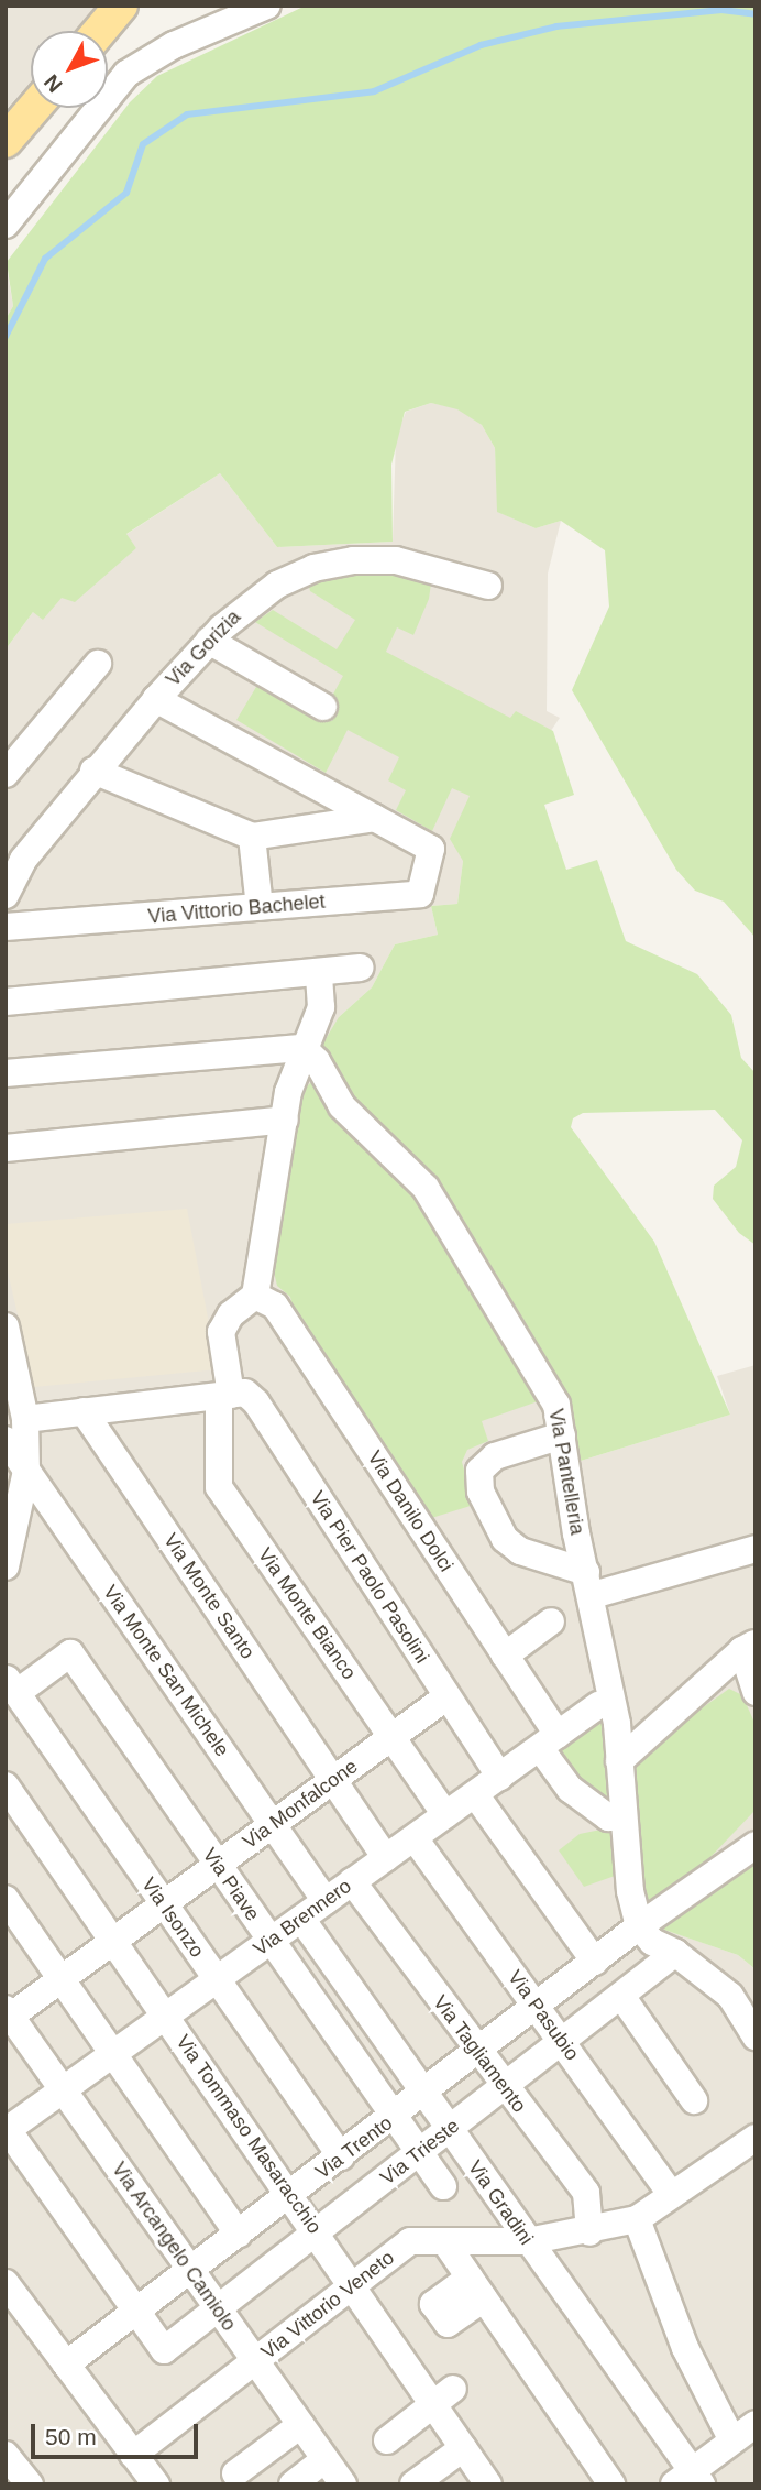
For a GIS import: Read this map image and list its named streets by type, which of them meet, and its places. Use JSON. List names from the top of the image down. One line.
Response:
{"streets":{"street":["Via Gorizia","Via Vittorio Bachelet","Via Pantelleria","Via Danilo Dolci","Via Pier Paolo Pasolini","Via Monte Santo","Via Monte Bianco","Via Monte San Michele","Via Monfalcone","Via Piave","Via Isonzo","Via Brennero","Via Pasubio","Via Tagliamento","Via Tommaso Masaracchio","Via Trento","Via Trieste","Via Gradini","Via Arcangelo Camiolo","Via Vittorio Veneto"]},"crossings":[["Via Pantelleria","Via Danilo Dolci"],["Via Pantelleria","Via Trento"],["Via Danilo Dolci","Via Monte Bianco"],["Via Danilo Dolci","Via Brennero"],["Via Pier Paolo Pasolini","Via Monte Bianco"],["Via Pier Paolo Pasolini","Via Monfalcone"],["Via Pier Paolo Pasolini","Via Brennero"],["Via Monte Santo","Via Monfalcone"],["Via Monte Santo","Via Brennero"],["Via Monte Bianco","Via Monfalcone"],["Via Monte Bianco","Via Brennero"],["Via Monte San Michele","Via Monfalcone"],["Via Monte San Michele","Via Brennero"],["Via Monfalcone","Via Piave"],["Via Monfalcone","Via Isonzo"],["Via Monfalcone","Via Tommaso Masaracchio"],["Via Monfalcone","Via Arcangelo Camiolo"],["Via Piave","Via Isonzo"],["Via Piave","Via Brennero"],["Via Piave","Via Trento"],["Via Piave","Via Trieste"],["Via Isonzo","Via Brennero"],["Via Isonzo","Via Trento"],["Via Brennero","Via Pasubio"],["Via Brennero","Via Tagliamento"],["Via Brennero","Via Tommaso Masaracchio"],["Via Brennero","Via Gradini"],["Via Brennero","Via Arcangelo Camiolo"],["Via Pasubio","Via Trento"],["Via Pasubio","Via Trieste"],["Via Pasubio","Via Vittorio Veneto"],["Via Tagliamento","Via Trento"],["Via Tagliamento","Via Trieste"],["Via Tagliamento","Via Vittorio Veneto"],["Via Tommaso Masaracchio","Via Trento"],["Via Tommaso Masaracchio","Via Trieste"],["Via Tommaso Masaracchio","Via Vittorio Veneto"],["Via Trento","Via Trieste"],["Via Trento","Via Gradini"],["Via Trento","Via Arcangelo Camiolo"],["Via Trieste","Via Gradini"],["Via Trieste","Via Arcangelo Camiolo"],["Via Gradini","Via Vittorio Veneto"],["Via Arcangelo Camiolo","Via Vittorio Veneto"]],"scale_bar":"50 m","north":"bottom left"}
